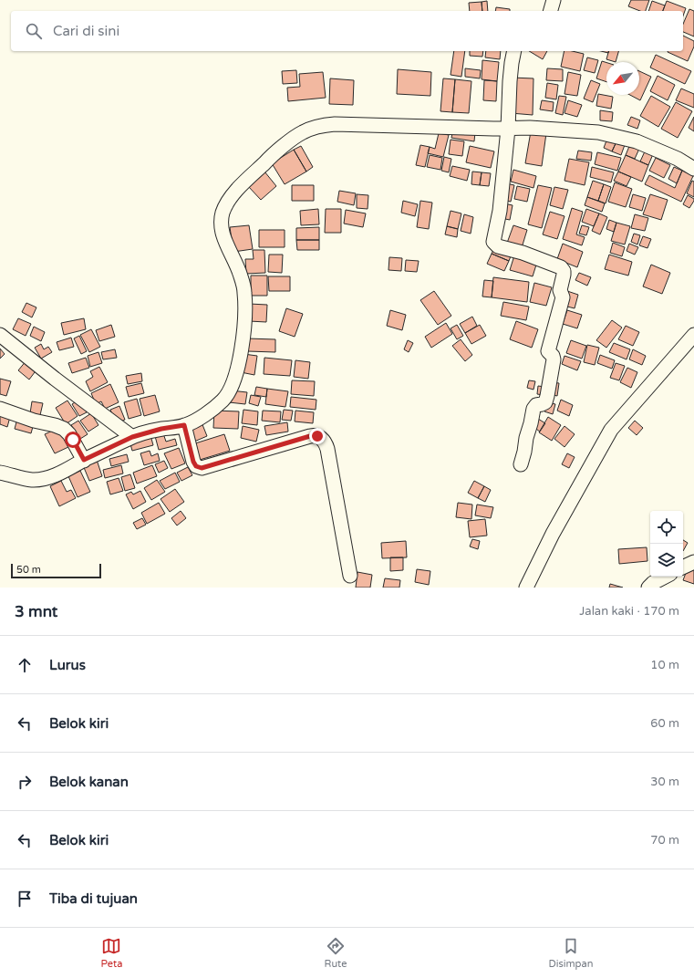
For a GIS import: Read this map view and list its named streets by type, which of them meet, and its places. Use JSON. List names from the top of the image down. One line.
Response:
{"scale_bar":"50 m","north":"bottom left","page":{"search":"Cari di sini","scale":"50 m","heading":["3 mnt","Jalan kaki · 170 m"],"list":[["Lurus","10 m"],["Belok kiri","60 m"],["Belok kanan","30 m"],["Belok kiri","70 m"],"Tiba di tujuan"],"nav":["Peta","Rute","Disimpan"]}}
